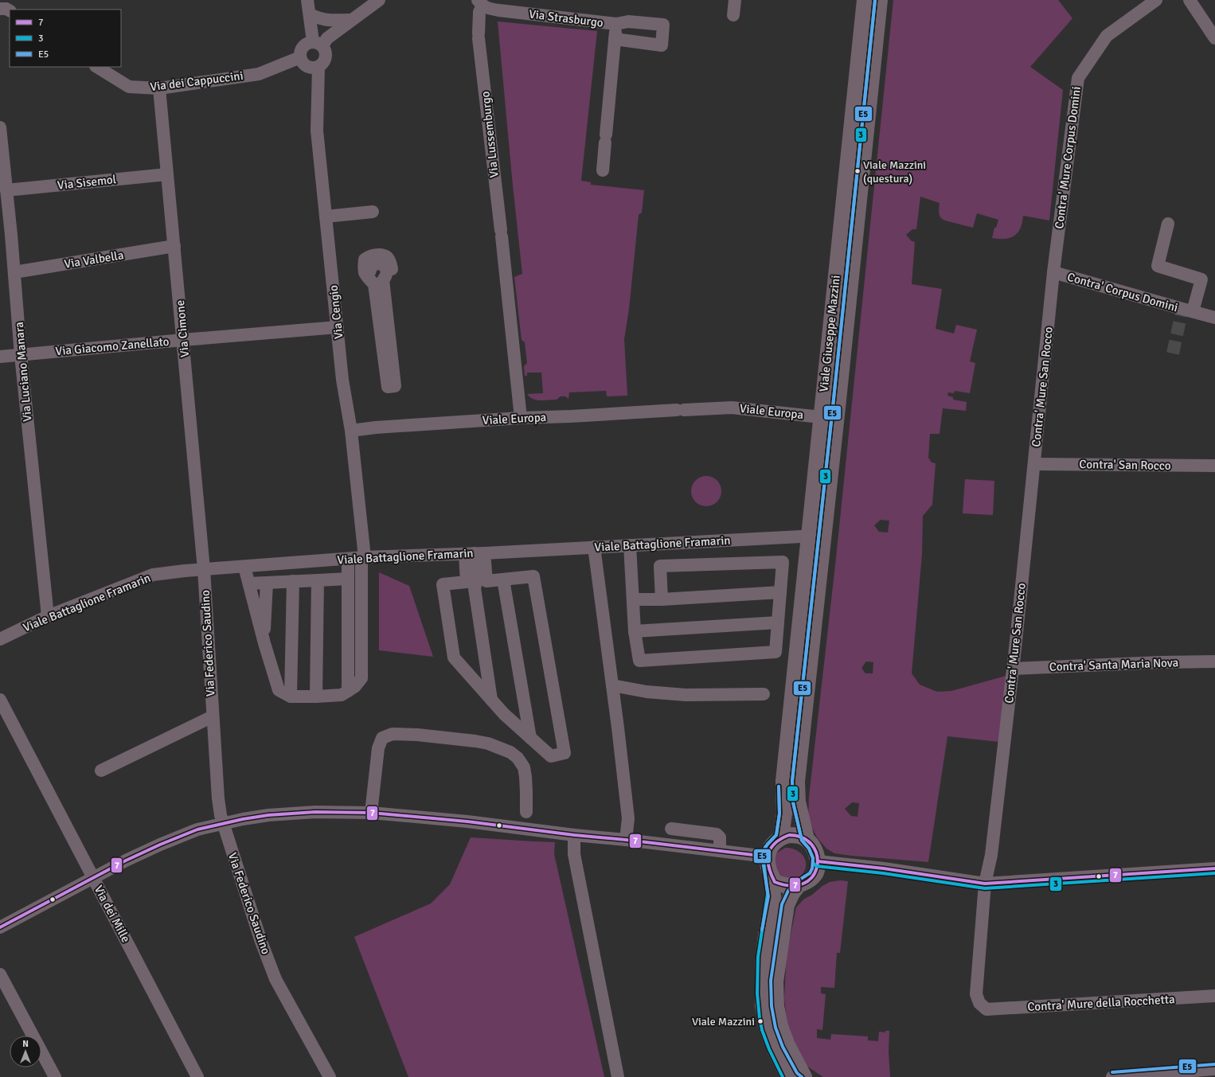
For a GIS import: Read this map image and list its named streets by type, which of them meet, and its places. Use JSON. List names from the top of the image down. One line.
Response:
{"streets":{"main road":["Viale Giuseppe Mazzini"],"street":["Via Strasburgo","Via dei Cappuccini","Via Lussemburgo","Contra' Mure Corpus Domini","Via Sisemol","Via Valbella","Contra' Corpus Domini","Via Cengio","Via Cimone","Via Giacomo Zanellato","Via Luciano Manara","Contra' Mure San Rocco","Viale Europa","Contra' San Rocco","Viale Battaglione Framarin","Via Federico Saudino","Contra' Santa Maria Nova","Via dei Mille","Contra' Mure della Rocchetta"]},"crossings":[["Via Strasburgo","Via Lussemburgo"],["Via dei Cappuccini","Via Cengio"],["Via dei Cappuccini","Via Cimone"],["Via Lussemburgo","Viale Europa"],["Contra' Mure Corpus Domini","Contra' Corpus Domini"],["Contra' Mure Corpus Domini","Contra' Mure San Rocco"],["Via Sisemol","Via Cimone"],["Via Sisemol","Via Luciano Manara"],["Via Valbella","Via Cimone"],["Via Valbella","Via Luciano Manara"],["Contra' Corpus Domini","Contra' Mure San Rocco"],["Via Cengio","Via Giacomo Zanellato"],["Via Cengio","Viale Europa"],["Via Cengio","Viale Battaglione Framarin"],["Via Cimone","Via Giacomo Zanellato"],["Via Cimone","Viale Battaglione Framarin"],["Via Cimone","Via Federico Saudino"],["Viale Giuseppe Mazzini","Viale Europa"],["Viale Giuseppe Mazzini","Viale Battaglione Framarin"],["Via Giacomo Zanellato","Via Luciano Manara"],["Via Luciano Manara","Viale Battaglione Framarin"],["Contra' Mure San Rocco","Contra' San Rocco"],["Contra' Mure San Rocco","Contra' Santa Maria Nova"],["Contra' Mure San Rocco","Contra' Mure della Rocchetta"],["Viale Battaglione Framarin","Via Federico Saudino"]],"places":["Viale Mazzini (questura)","Viale Mazzini"],"lines":["transit line 3","transit line E5","transit line 7"],"legend":["7","3","E5"],"north":"top"}
